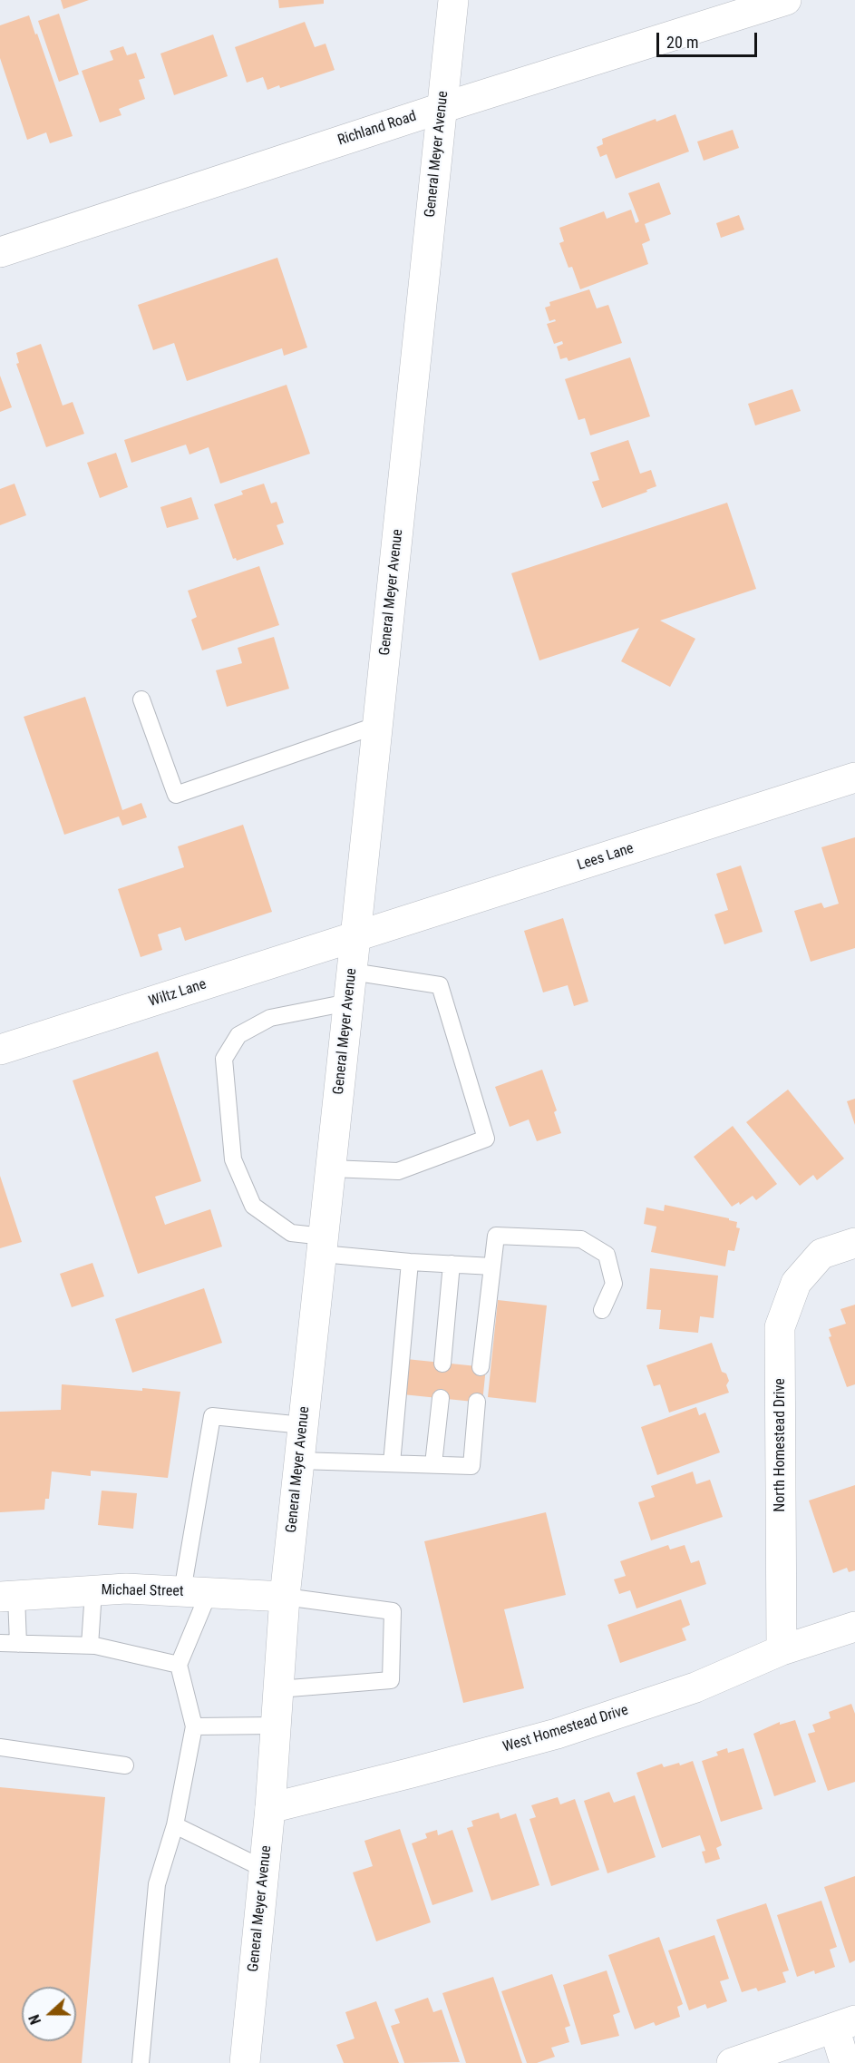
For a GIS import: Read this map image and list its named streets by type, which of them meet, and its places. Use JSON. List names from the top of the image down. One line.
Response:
{"streets":{"street":["Richland Road","General Meyer Avenue","Lees Lane","Wiltz Lane","North Homestead Drive","Michael Street","West Homestead Drive"]},"crossings":[["Richland Road","General Meyer Avenue"],["General Meyer Avenue","Lees Lane"],["General Meyer Avenue","Wiltz Lane"],["General Meyer Avenue","Michael Street"],["General Meyer Avenue","West Homestead Drive"],["Lees Lane","Wiltz Lane"],["North Homestead Drive","West Homestead Drive"]],"scale_bar":"20 m","north":"left"}
